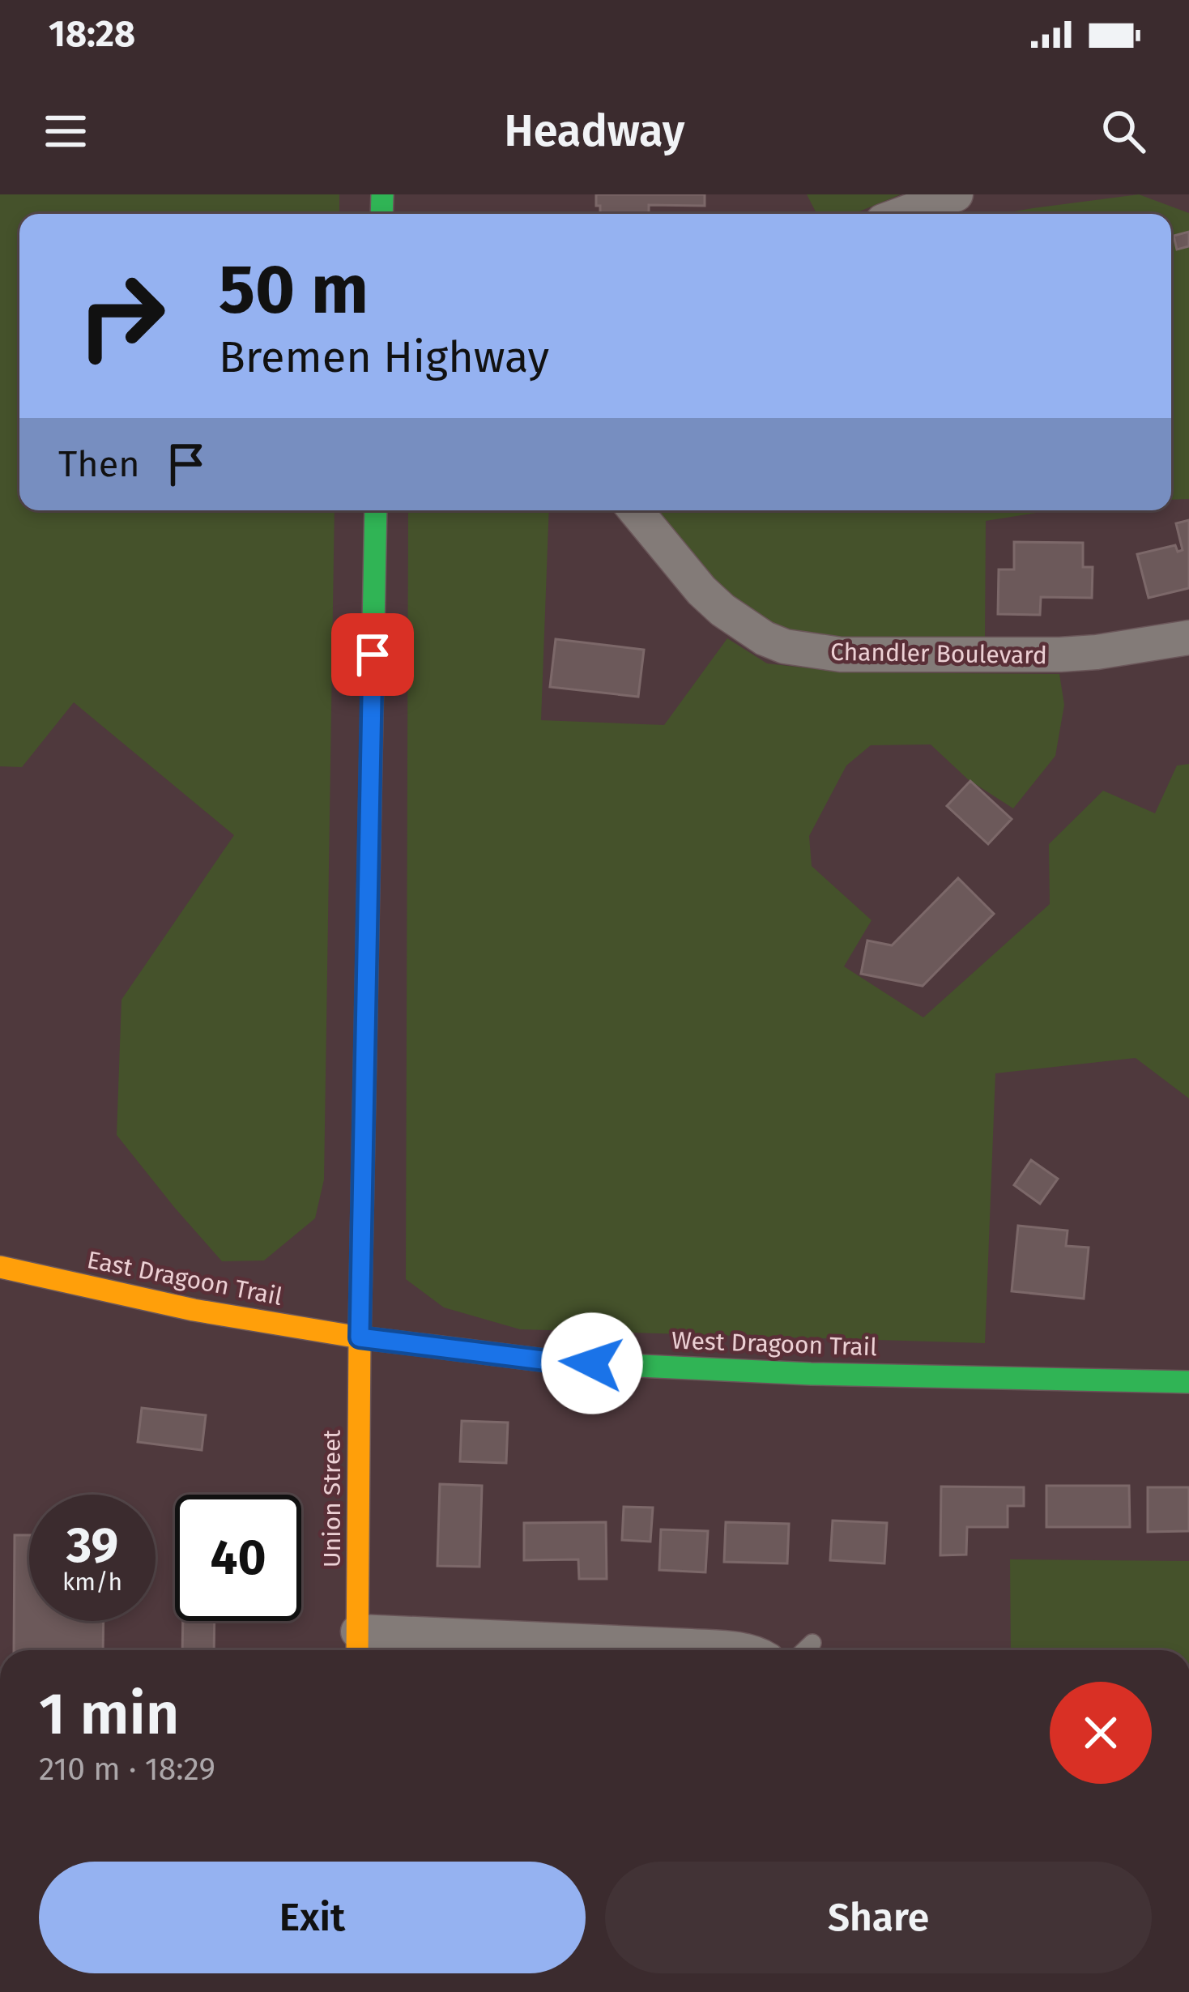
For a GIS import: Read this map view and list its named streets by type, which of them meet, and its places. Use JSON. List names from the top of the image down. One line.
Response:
{"streets":{"street":["Chandler Boulevard","East Dragoon Trail","West Dragoon Trail","Union Street"]},"crossings":[["East Dragoon Trail","West Dragoon Trail"],["East Dragoon Trail","Union Street"],["West Dragoon Trail","Union Street"]],"page":{"status":"18:28","header":"Headway","turn":["50 m","Bremen Highway"],"then":"Then","speed":"39 km/h","limit":"40","heading":["1 min","210 m · 18:29"],"buttons":["Exit","Share"]}}
